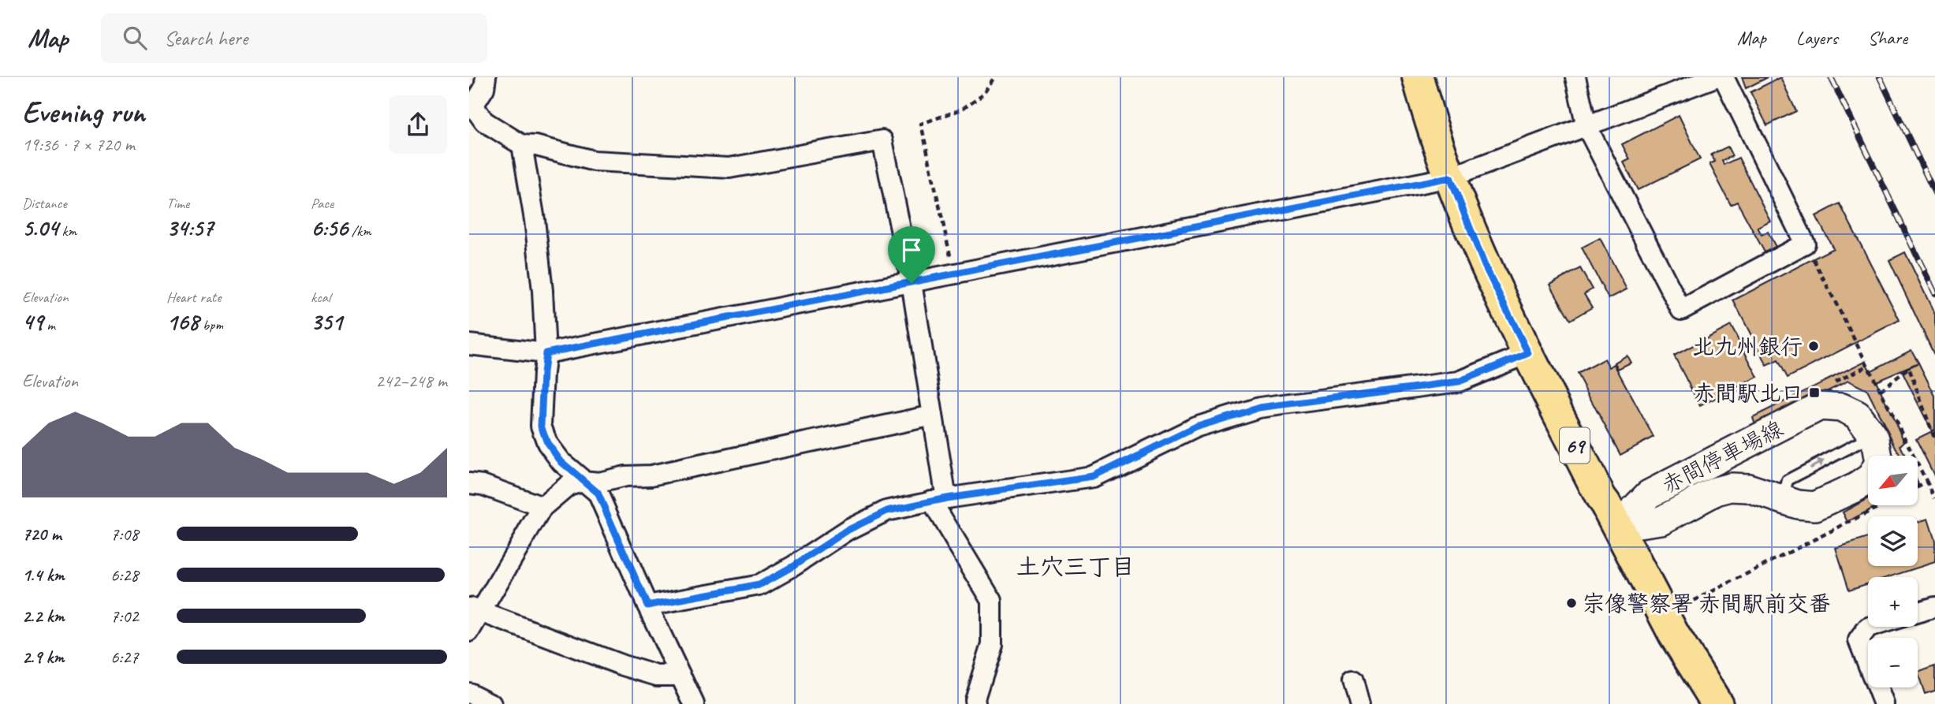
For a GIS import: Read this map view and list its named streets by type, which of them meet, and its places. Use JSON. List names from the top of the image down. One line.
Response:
{"streets":{"main road":["69","赤間停車場線"]},"crossings":[["69","赤間停車場線"]],"districts":["土穴三丁目"],"places":{"other":["北九州銀行","宗像警察署 赤間駅前交番"],"transit":["赤間駅北口"]},"north":"bottom left","page":{"header":"Map","search":"Search here","nav":["Map","Layers","Share"],"heading":["Evening run","19:36 · 7 × 720 m"],"stats":[["Distance","5.04 km"],["Time","34:57"],["Pace","6:56 /km"],["Elevation","49 m"],["Heart rate","168 bpm"],["kcal","351"]],"chart":["Elevation","242–248 m"],"map_buttons":["+","−"],"list":[{"name":"720 m","note":"7:08"},{"name":"1.4 km","note":"6:28"},{"name":"2.2 km","note":"7:02"},{"name":"2.9 km","note":"6:27"}]}}
